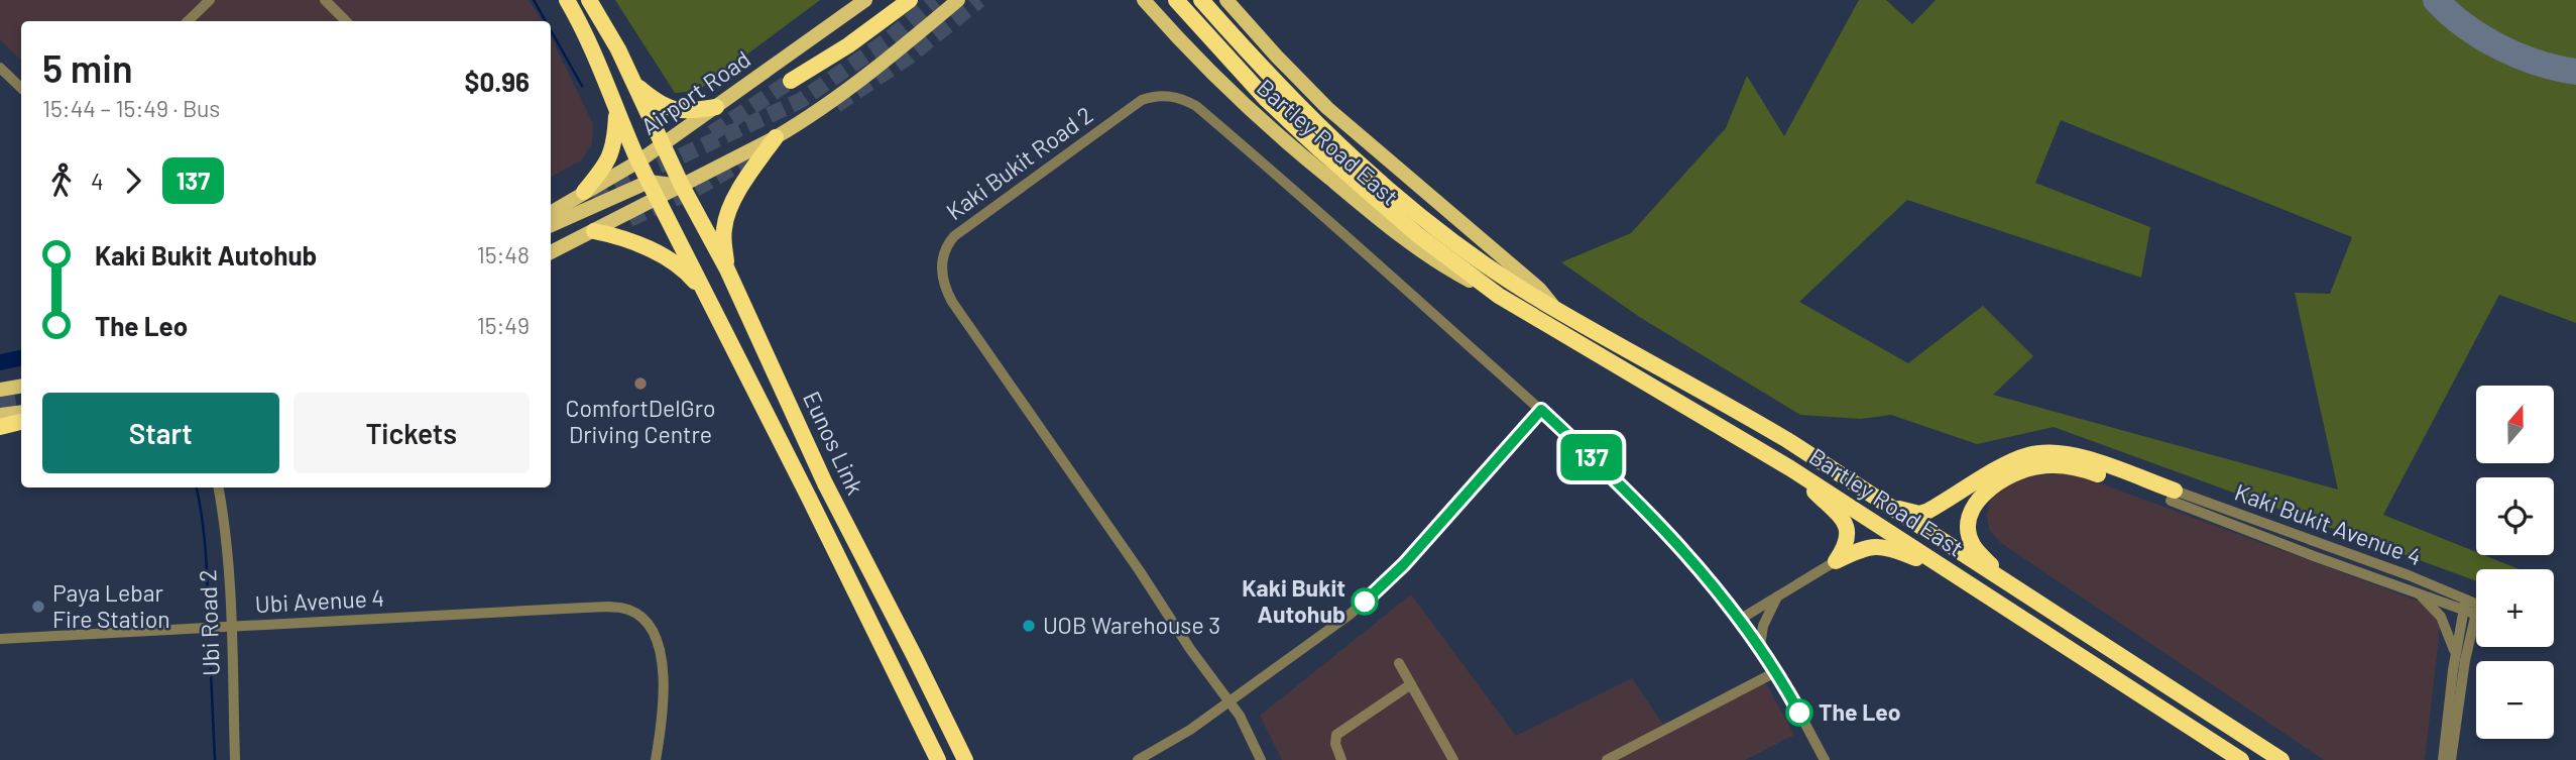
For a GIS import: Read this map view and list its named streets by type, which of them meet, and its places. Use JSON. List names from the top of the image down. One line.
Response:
{"streets":{"highway":["Bartley Road East","Eunos Link"],"main road":["Airport Road"],"street":["Kaki Bukit Road 2","Kaki Bukit Avenue 4","Ubi Avenue 4","Ubi Road 2"]},"crossings":[["Airport Road","Eunos Link"],["Ubi Avenue 4","Ubi Road 2"]],"places":["ComfortDelGro Driving Centre","Kaki Bukit Autohub","Paya Lebar Fire Station","UOB Warehouse 3","The Leo"],"lines":["bus line 137"],"north":"top","page":{"on_map":"137","heading":["5 min","15:44 – 15:49 · Bus","$0.96"],"legs":["4","137"],"list":[{"name":"Kaki Bukit Autohub","value":"15:48"},{"name":"The Leo","value":"15:49"}],"buttons":["Start","Tickets"],"map_buttons":["+","−"]}}
